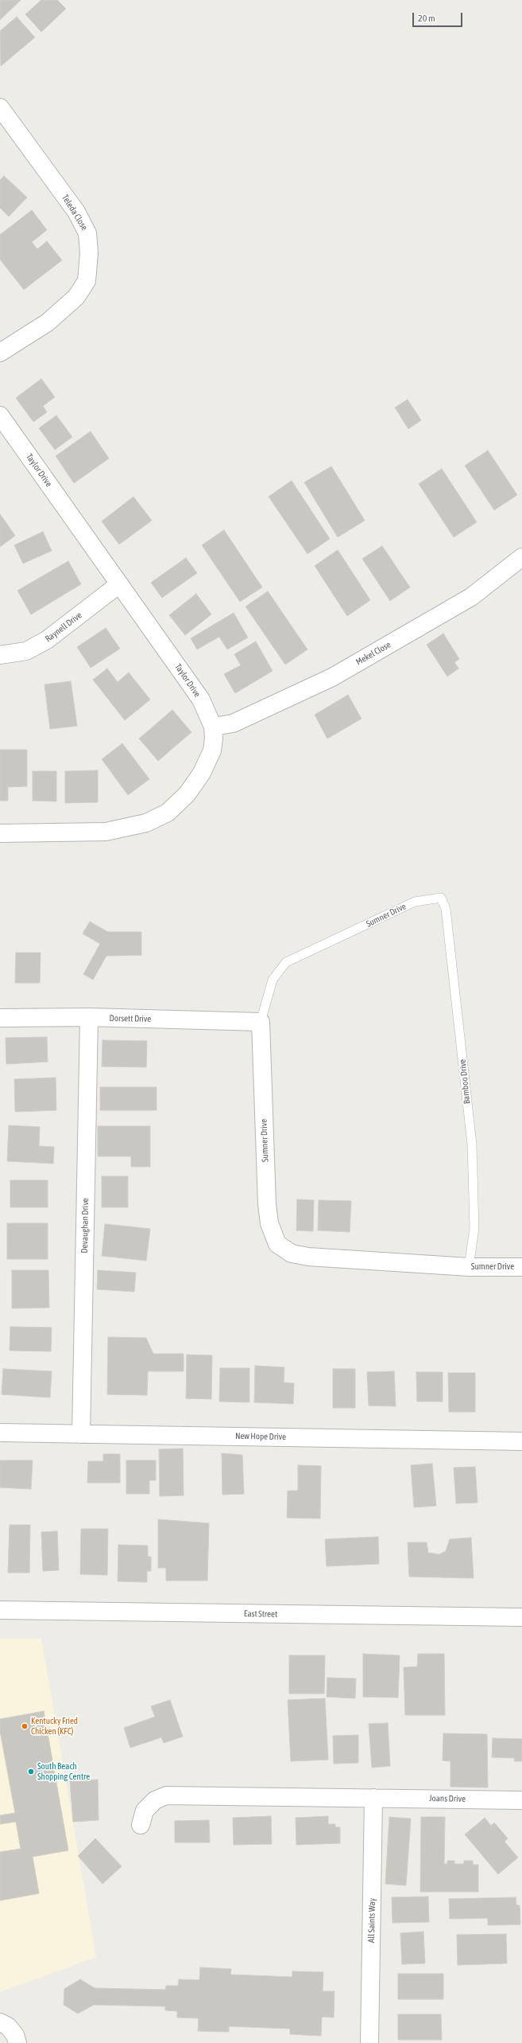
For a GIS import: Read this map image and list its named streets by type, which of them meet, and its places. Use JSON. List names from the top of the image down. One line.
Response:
{"streets":{"street":["Teleda Close","Taylor Drive","Raynell Drive","Mekel Close","Sumner Drive","Dorsett Drive","Devaughan Drive","New Hope Drive","East Street","Joans Drive","All Saints Way"],"lane":["Bamboo Drive"]},"crossings":[["Taylor Drive","Raynell Drive"],["Taylor Drive","Mekel Close"],["Sumner Drive","Dorsett Drive"],["Sumner Drive","Bamboo Drive"],["Dorsett Drive","Devaughan Drive"],["Devaughan Drive","New Hope Drive"],["Joans Drive","All Saints Way"]],"places":["Kentucky Fried Chicken (KFC)","South Beach Shopping Centre"],"scale_bar":"20 m"}
